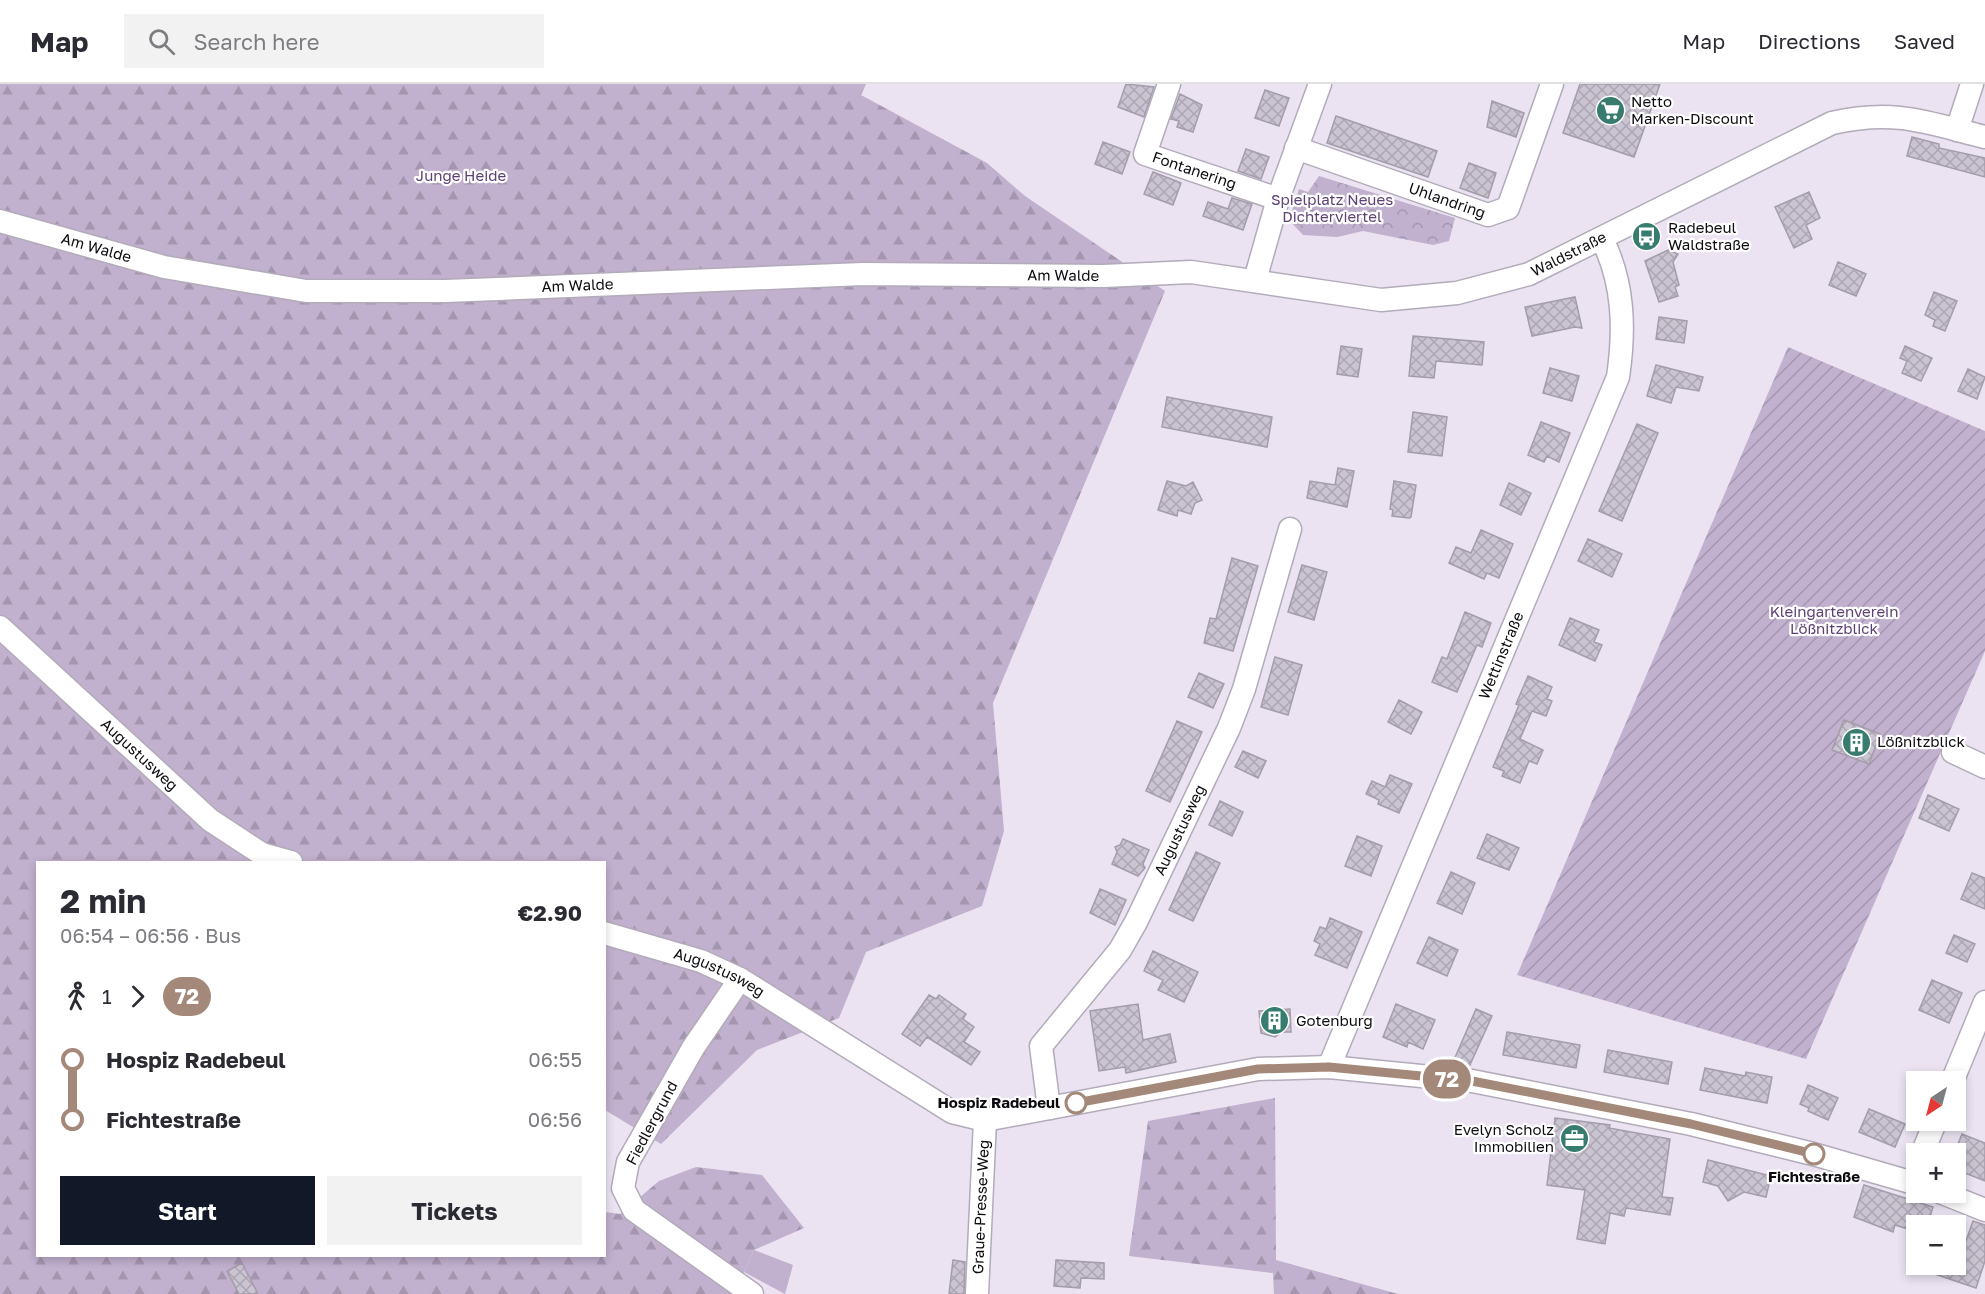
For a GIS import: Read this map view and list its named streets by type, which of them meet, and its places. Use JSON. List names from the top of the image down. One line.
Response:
{"streets":{"street":["Fontanering","Uhlandring","Am Walde","Waldstraße","Wettinstraße","Augustusweg","Fiedlergrund","Graue-Presse-Weg"]},"crossings":[["Am Walde","Waldstraße"],["Waldstraße","Wettinstraße"],["Wettinstraße","Augustusweg"],["Augustusweg","Fiedlergrund"],["Augustusweg","Graue-Presse-Weg"]],"parks":["Junge Heide","Spielplatz Neues Dichterviertel","Kleingartenverein Lößnitzblick"],"places":{"supermarket":["Netto Marken-Discount"],"bus stop":["Radebeul Waldstraße"],"building":["Lößnitzblick","Gotenburg"],"other":["Hospiz Radebeul","Fichtestraße"],"office":["Evelyn Scholz Immobilien"]},"lines":["bus line 72"],"north":"bottom left","page":{"header":"Map","search":"Search here","nav":["Map","Directions","Saved"],"on_map":"72","heading":["2 min","06:54 – 06:56 · Bus","€2.90"],"legs":["1","72"],"list":[{"name":"Hospiz Radebeul","value":"06:55"},{"name":"Fichtestraße","value":"06:56"}],"map_buttons":["+","−"],"buttons":["Start","Tickets"]}}
